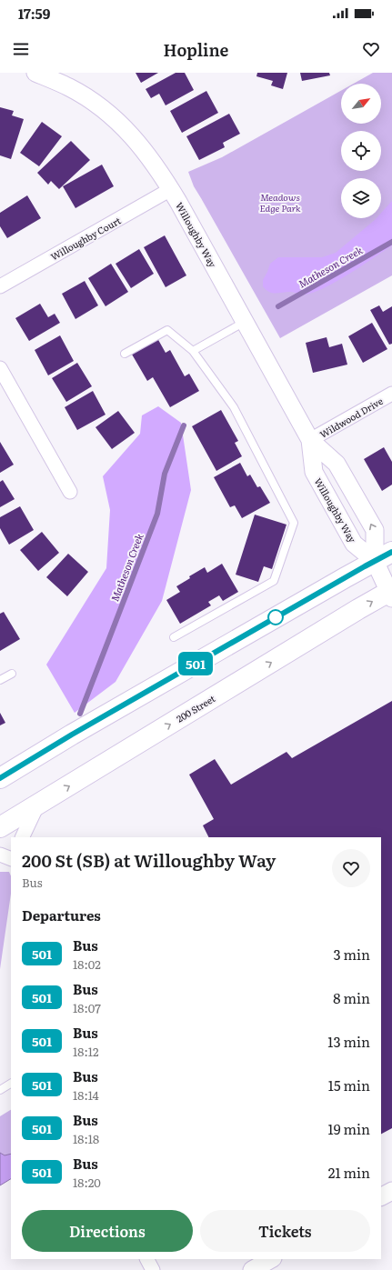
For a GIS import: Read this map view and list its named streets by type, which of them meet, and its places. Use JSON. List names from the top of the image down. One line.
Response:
{"streets":{"main road":["200 Street"],"street":["Willoughby Way","Willoughby Court","Wildwood Drive"]},"crossings":[["Willoughby Way","Willoughby Court"],["Willoughby Way","Wildwood Drive"]],"water":["Matheson Creek"],"parks":["Meadows Edge Park"],"lines":["bus line 501"],"north":"top right","page":{"status":"17:59","header":"Hopline","on_map":"501","heading":[["200 St (SB) at Willoughby Way","Bus"],"Departures"],"list":[{"mark":"501","name":"Bus","note":"18:02","value":"3 min"},{"mark":"501","name":"Bus","note":"18:07","value":"8 min"},{"mark":"501","name":"Bus","note":"18:12","value":"13 min"},{"mark":"501","name":"Bus","note":"18:14","value":"15 min"},{"mark":"501","name":"Bus","note":"18:18","value":"19 min"},{"mark":"501","name":"Bus","note":"18:20","value":"21 min"}],"buttons":["Directions","Tickets"]}}
